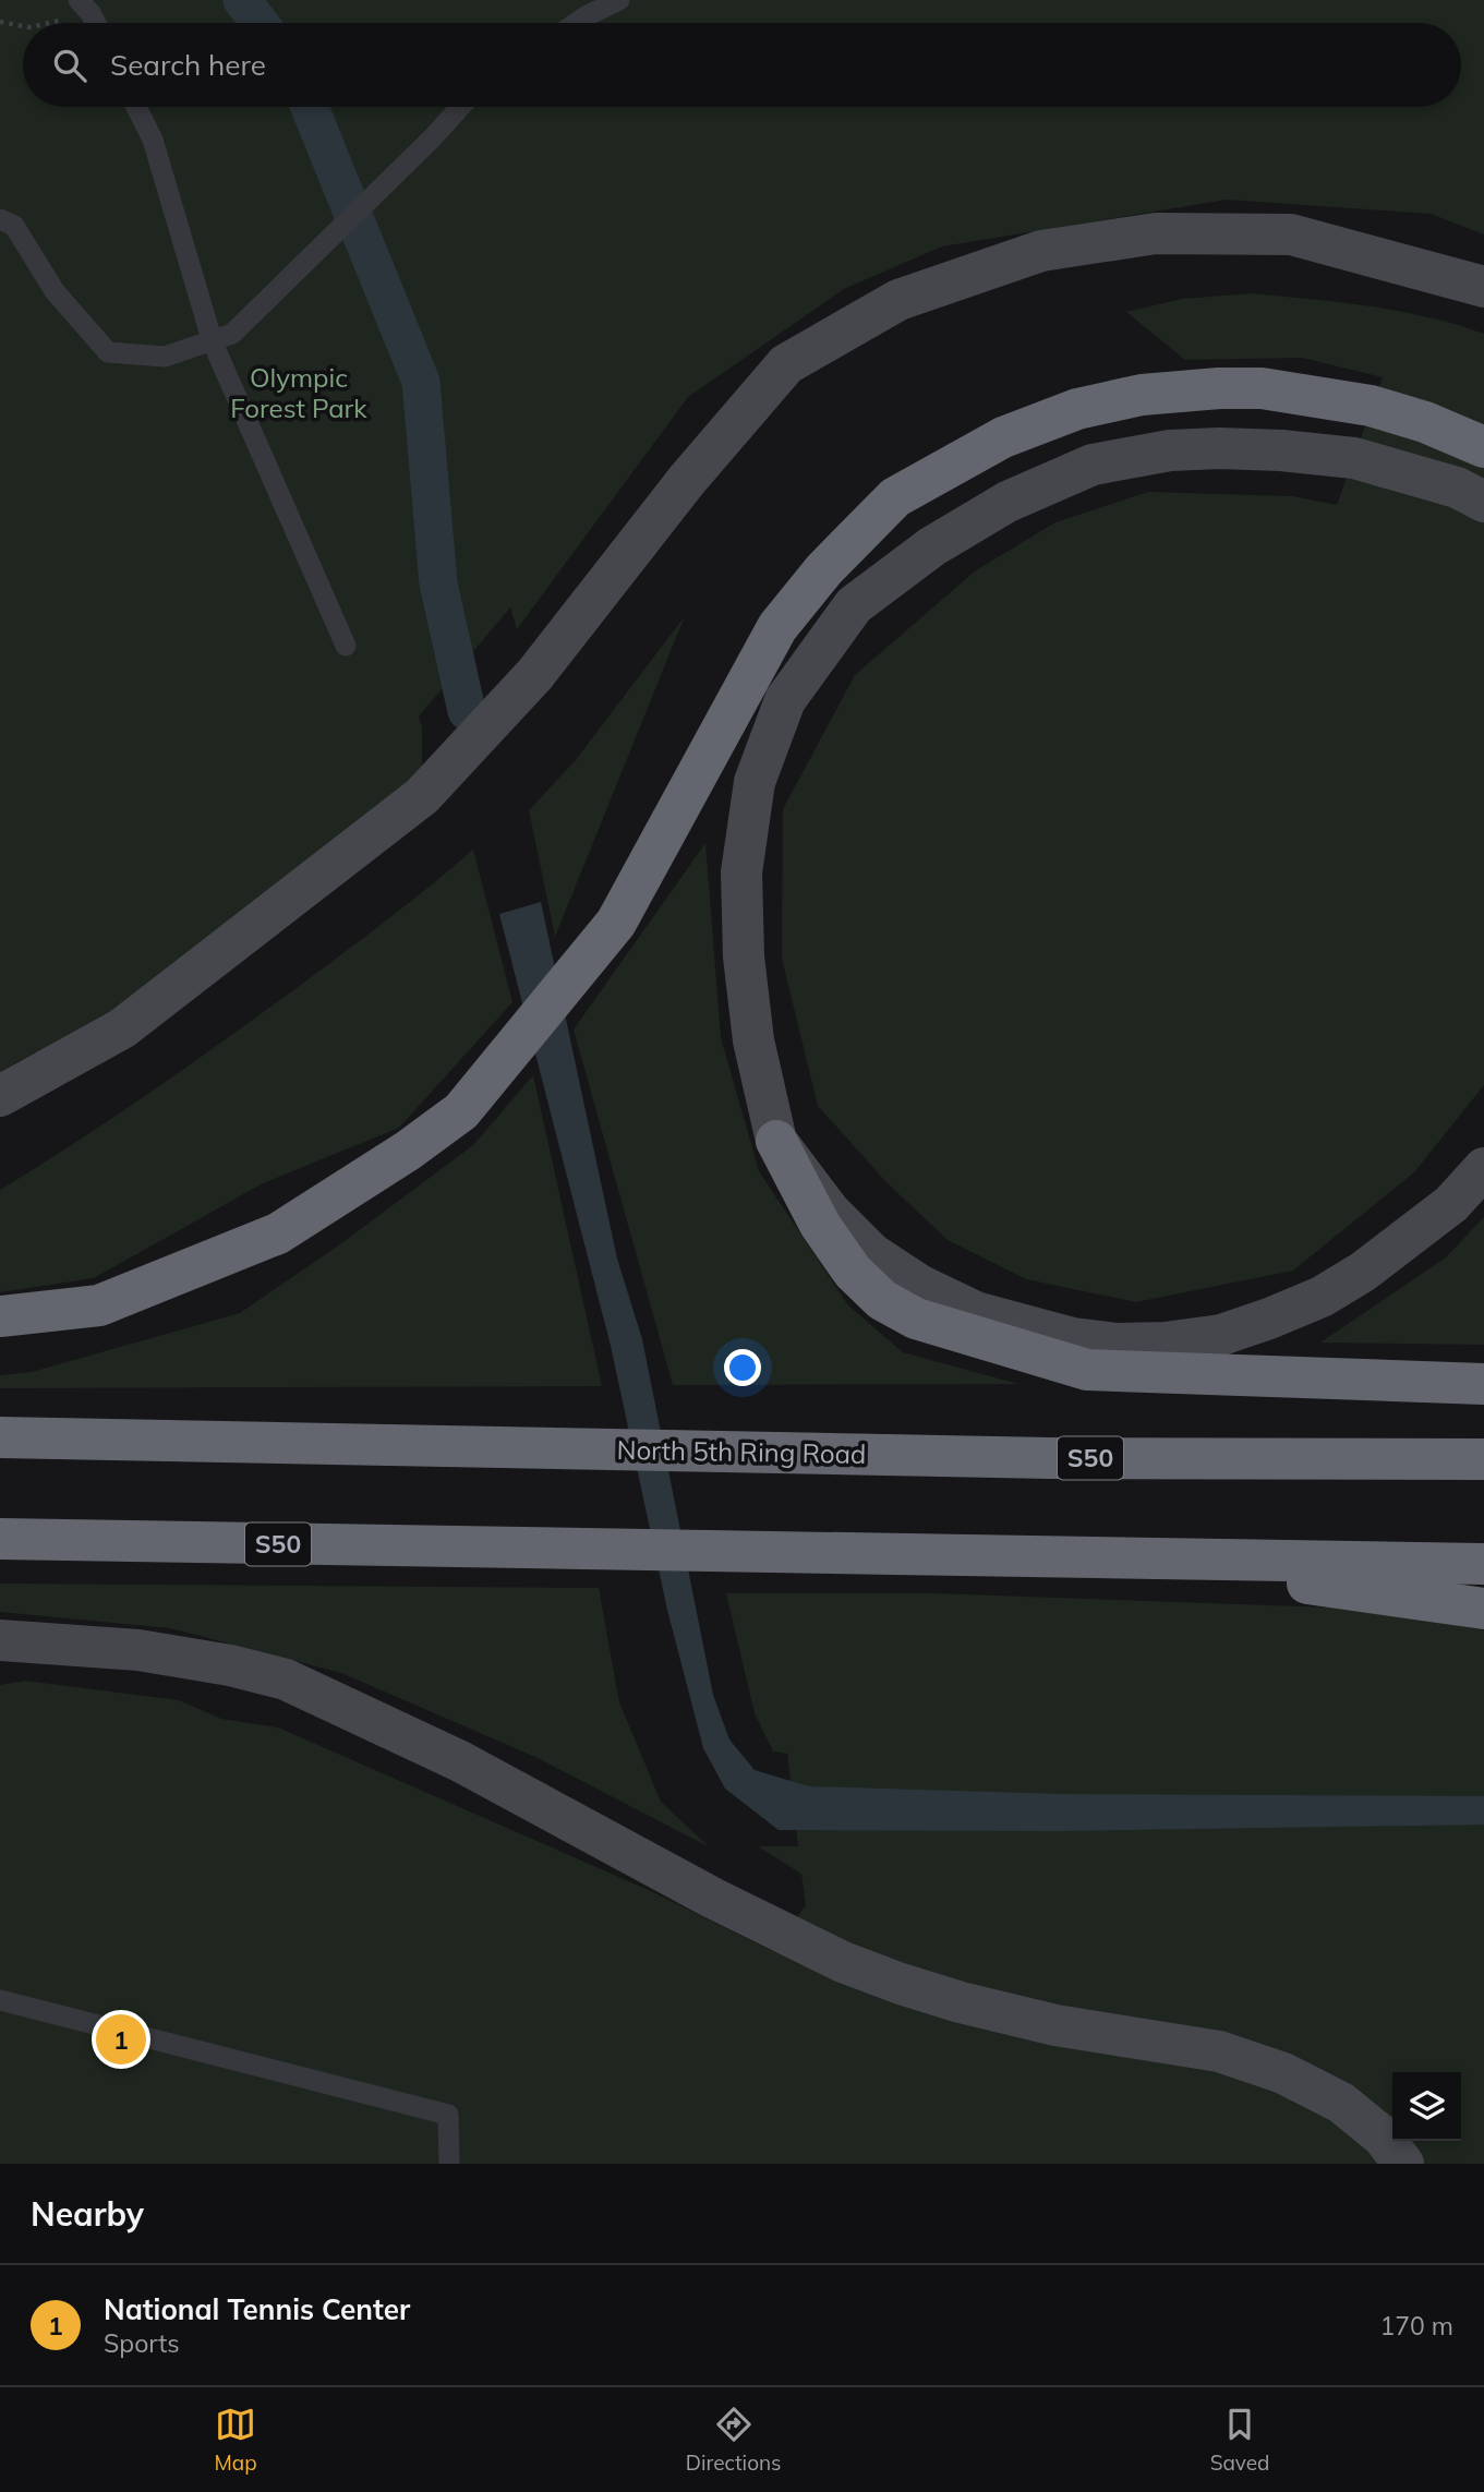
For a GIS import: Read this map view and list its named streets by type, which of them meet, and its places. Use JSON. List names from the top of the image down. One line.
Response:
{"streets":{"highway":["North 5th Ring Road","S50"]},"parks":["Olympic Forest Park"],"page":{"search":"Search here","pins":"1","heading":"Nearby","list":[{"mark":"1","name":"National Tennis Center","note":"Sports","value":"170 m"}],"nav":["Map","Directions","Saved"]}}
